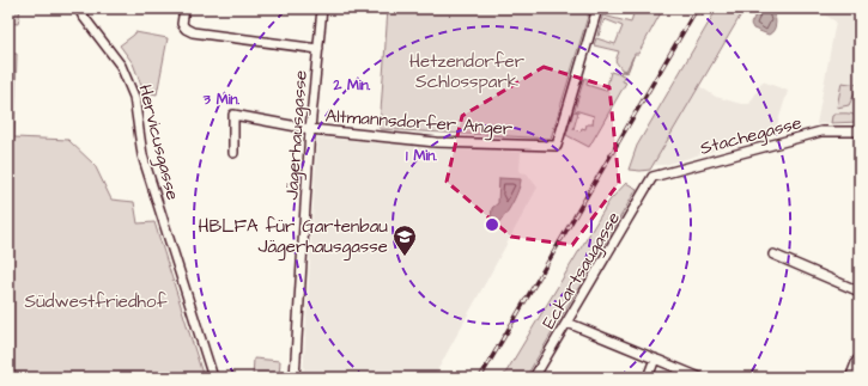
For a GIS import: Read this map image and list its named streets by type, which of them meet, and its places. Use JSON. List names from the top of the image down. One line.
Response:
{"streets":{"street":["Altmannsdorfer Anger","Jägerhausgasse","Stachegasse","Hervicusgasse","Eckartsaugasse"]},"crossings":[["Altmannsdorfer Anger","Jägerhausgasse"],["Stachegasse","Eckartsaugasse"]],"parks":["Hetzendorfer Schlosspark","Südwestfriedhof"],"places":{"school or university":["HBLFA für Gartenbau Jägerhausgasse"]},"rings":["2 Min.","3 Min.","1 Min."]}
